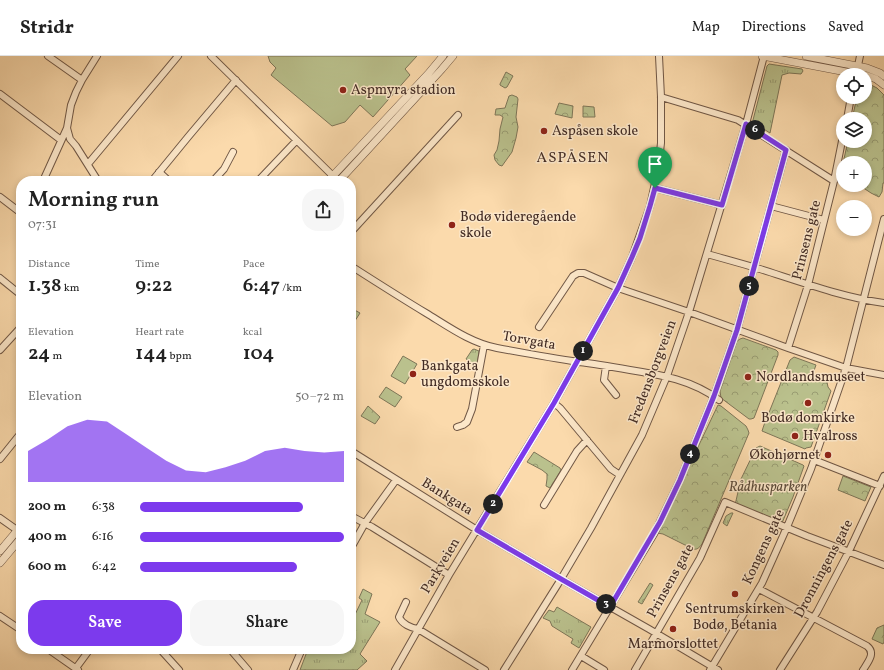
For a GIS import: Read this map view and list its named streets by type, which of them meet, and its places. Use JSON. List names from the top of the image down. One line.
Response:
{"streets":{"street":["Prinsens gate","Torvgata","Fredensborgveien","Bankgata","Kongens gate","Parkveien","Dronningens gate"]},"crossings":[["Prinsens gate","Bankgata"],["Prinsens gate","Kongens gate"],["Torvgata","Fredensborgveien"],["Torvgata","Parkveien"],["Fredensborgveien","Bankgata"],["Bankgata","Kongens gate"],["Bankgata","Parkveien"]],"districts":["ASPÅSEN"],"parks":["Rådhusparken"],"places":["Aspmyra stadion","Aspåsen skole","Bodø videregående skole","Bankgata ungdomsskole","Nordlandsmuseet","Bodø domkirke","Hvalross","Økohjørnet","Sentrumskirken Bodø, Betania","Marmorslottet"],"page":{"header":"Stridr","nav":["Map","Directions","Saved"],"map_buttons":["+","−"],"pins":["6","5","1","4","2","3"],"heading":["Morning run","07:31"],"stats":[["Distance","1.38 km"],["Time","9:22"],["Pace","6:47 /km"],["Elevation","24 m"],["Heart rate","144 bpm"],["kcal","104"]],"chart":["Elevation","50–72 m"],"list":[{"name":"200 m","note":"6:38"},{"name":"400 m","note":"6:16"},{"name":"600 m","note":"6:42"}],"buttons":["Save","Share"]}}
